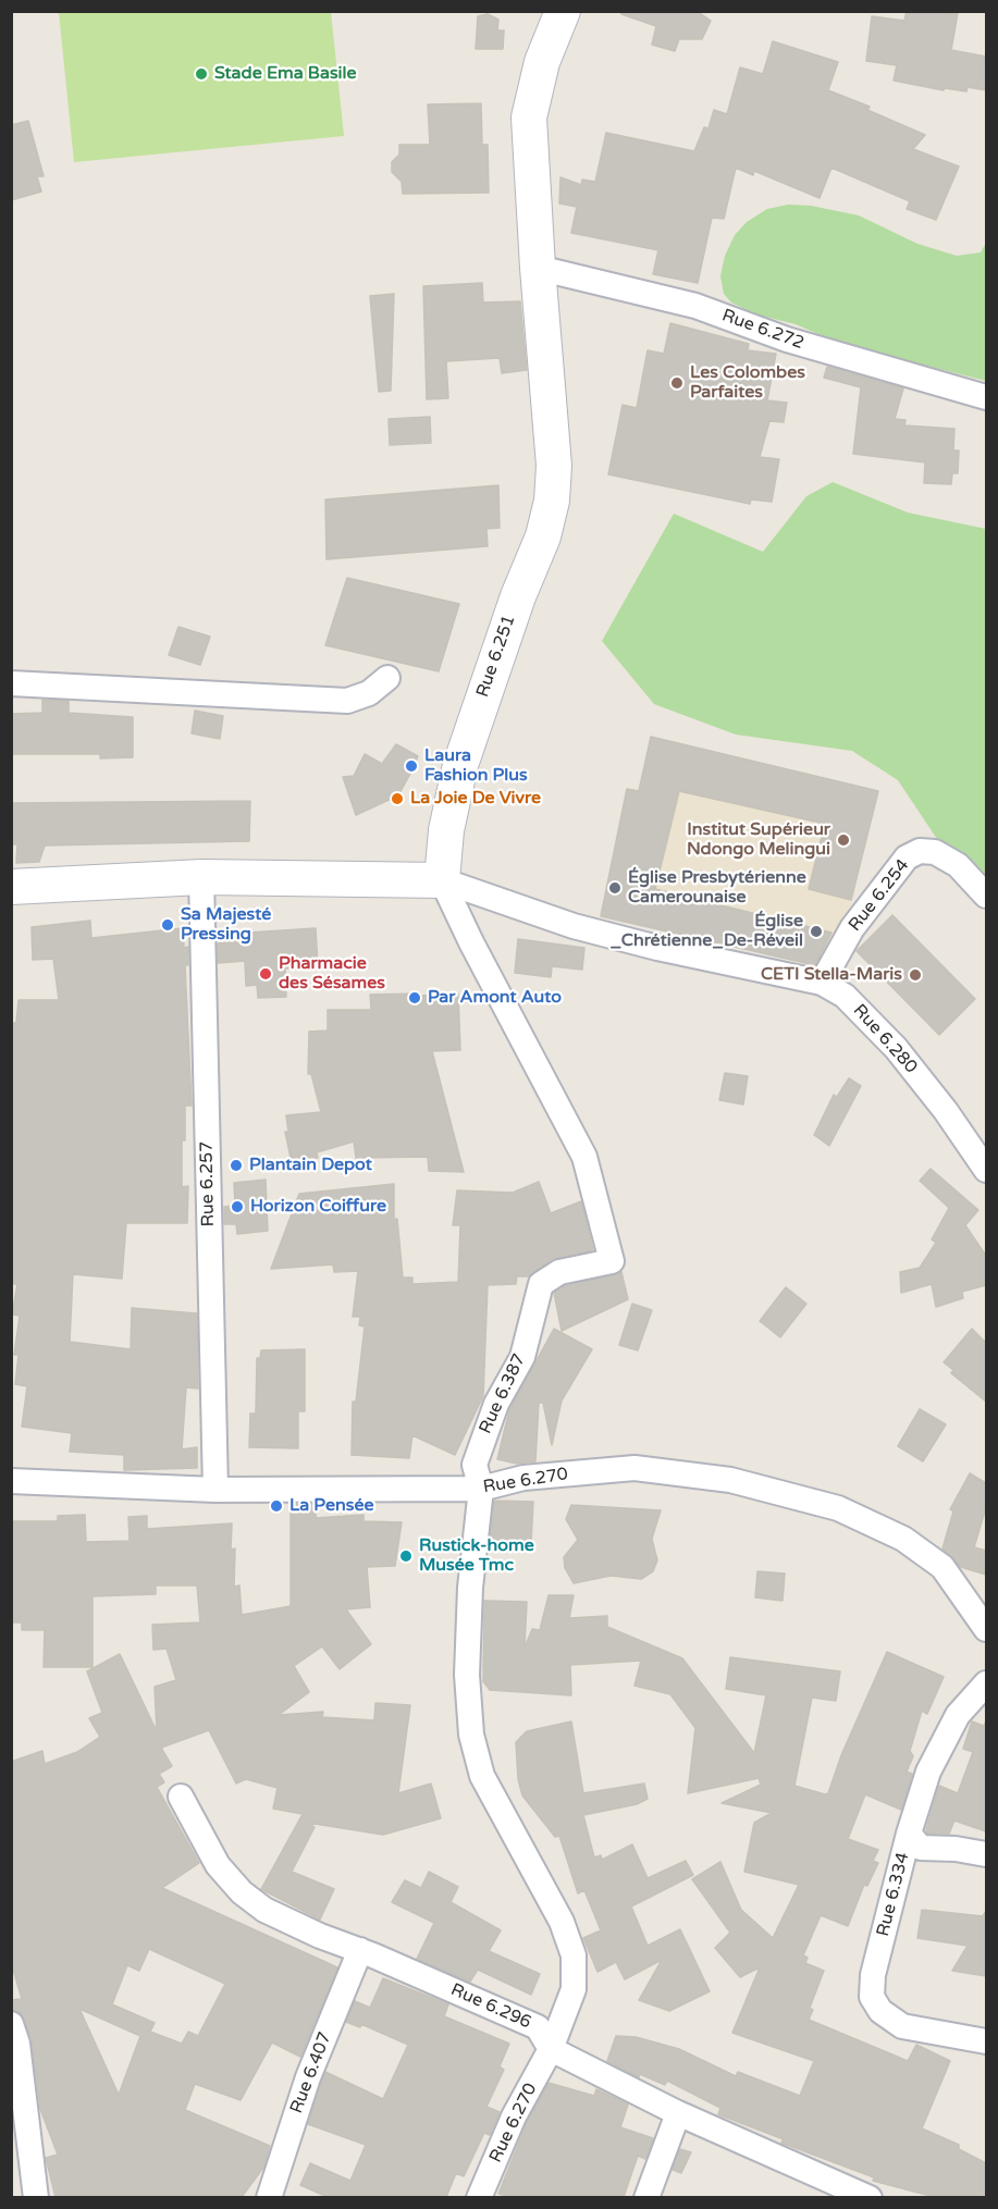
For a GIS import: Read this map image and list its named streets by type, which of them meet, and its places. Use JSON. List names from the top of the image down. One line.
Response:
{"streets":{"main road":["Rue 6.251"],"street":["Rue 6.272","Rue 6.254","Rue 6.280","Rue 6.257","Rue 6.387","Rue 6.270","Rue 6.334","Rue 6.296","Rue 6.407"]},"crossings":[["Rue 6.272","Rue 6.251"],["Rue 6.251","Rue 6.280"],["Rue 6.251","Rue 6.387"],["Rue 6.254","Rue 6.280"],["Rue 6.280","Rue 6.387"],["Rue 6.257","Rue 6.270"],["Rue 6.387","Rue 6.270"],["Rue 6.387","Rue 6.296"],["Rue 6.270","Rue 6.296"],["Rue 6.296","Rue 6.407"]],"places":["Stade Ema Basile","Les Colombes Parfaites","Laura Fashion Plus","La Joie De Vivre","Institut Supérieur Ndongo Melingui","Église Presbytérienne Camerounaise","Sa Majesté Pressing","Église _Chrétienne_De-Réveil","Pharmacie des Sésames","CETI Stella-Maris","Par Amont Auto","Plantain Depot","Horizon Coiffure","La Pensée","Rustick-home Musée Tmc"]}
